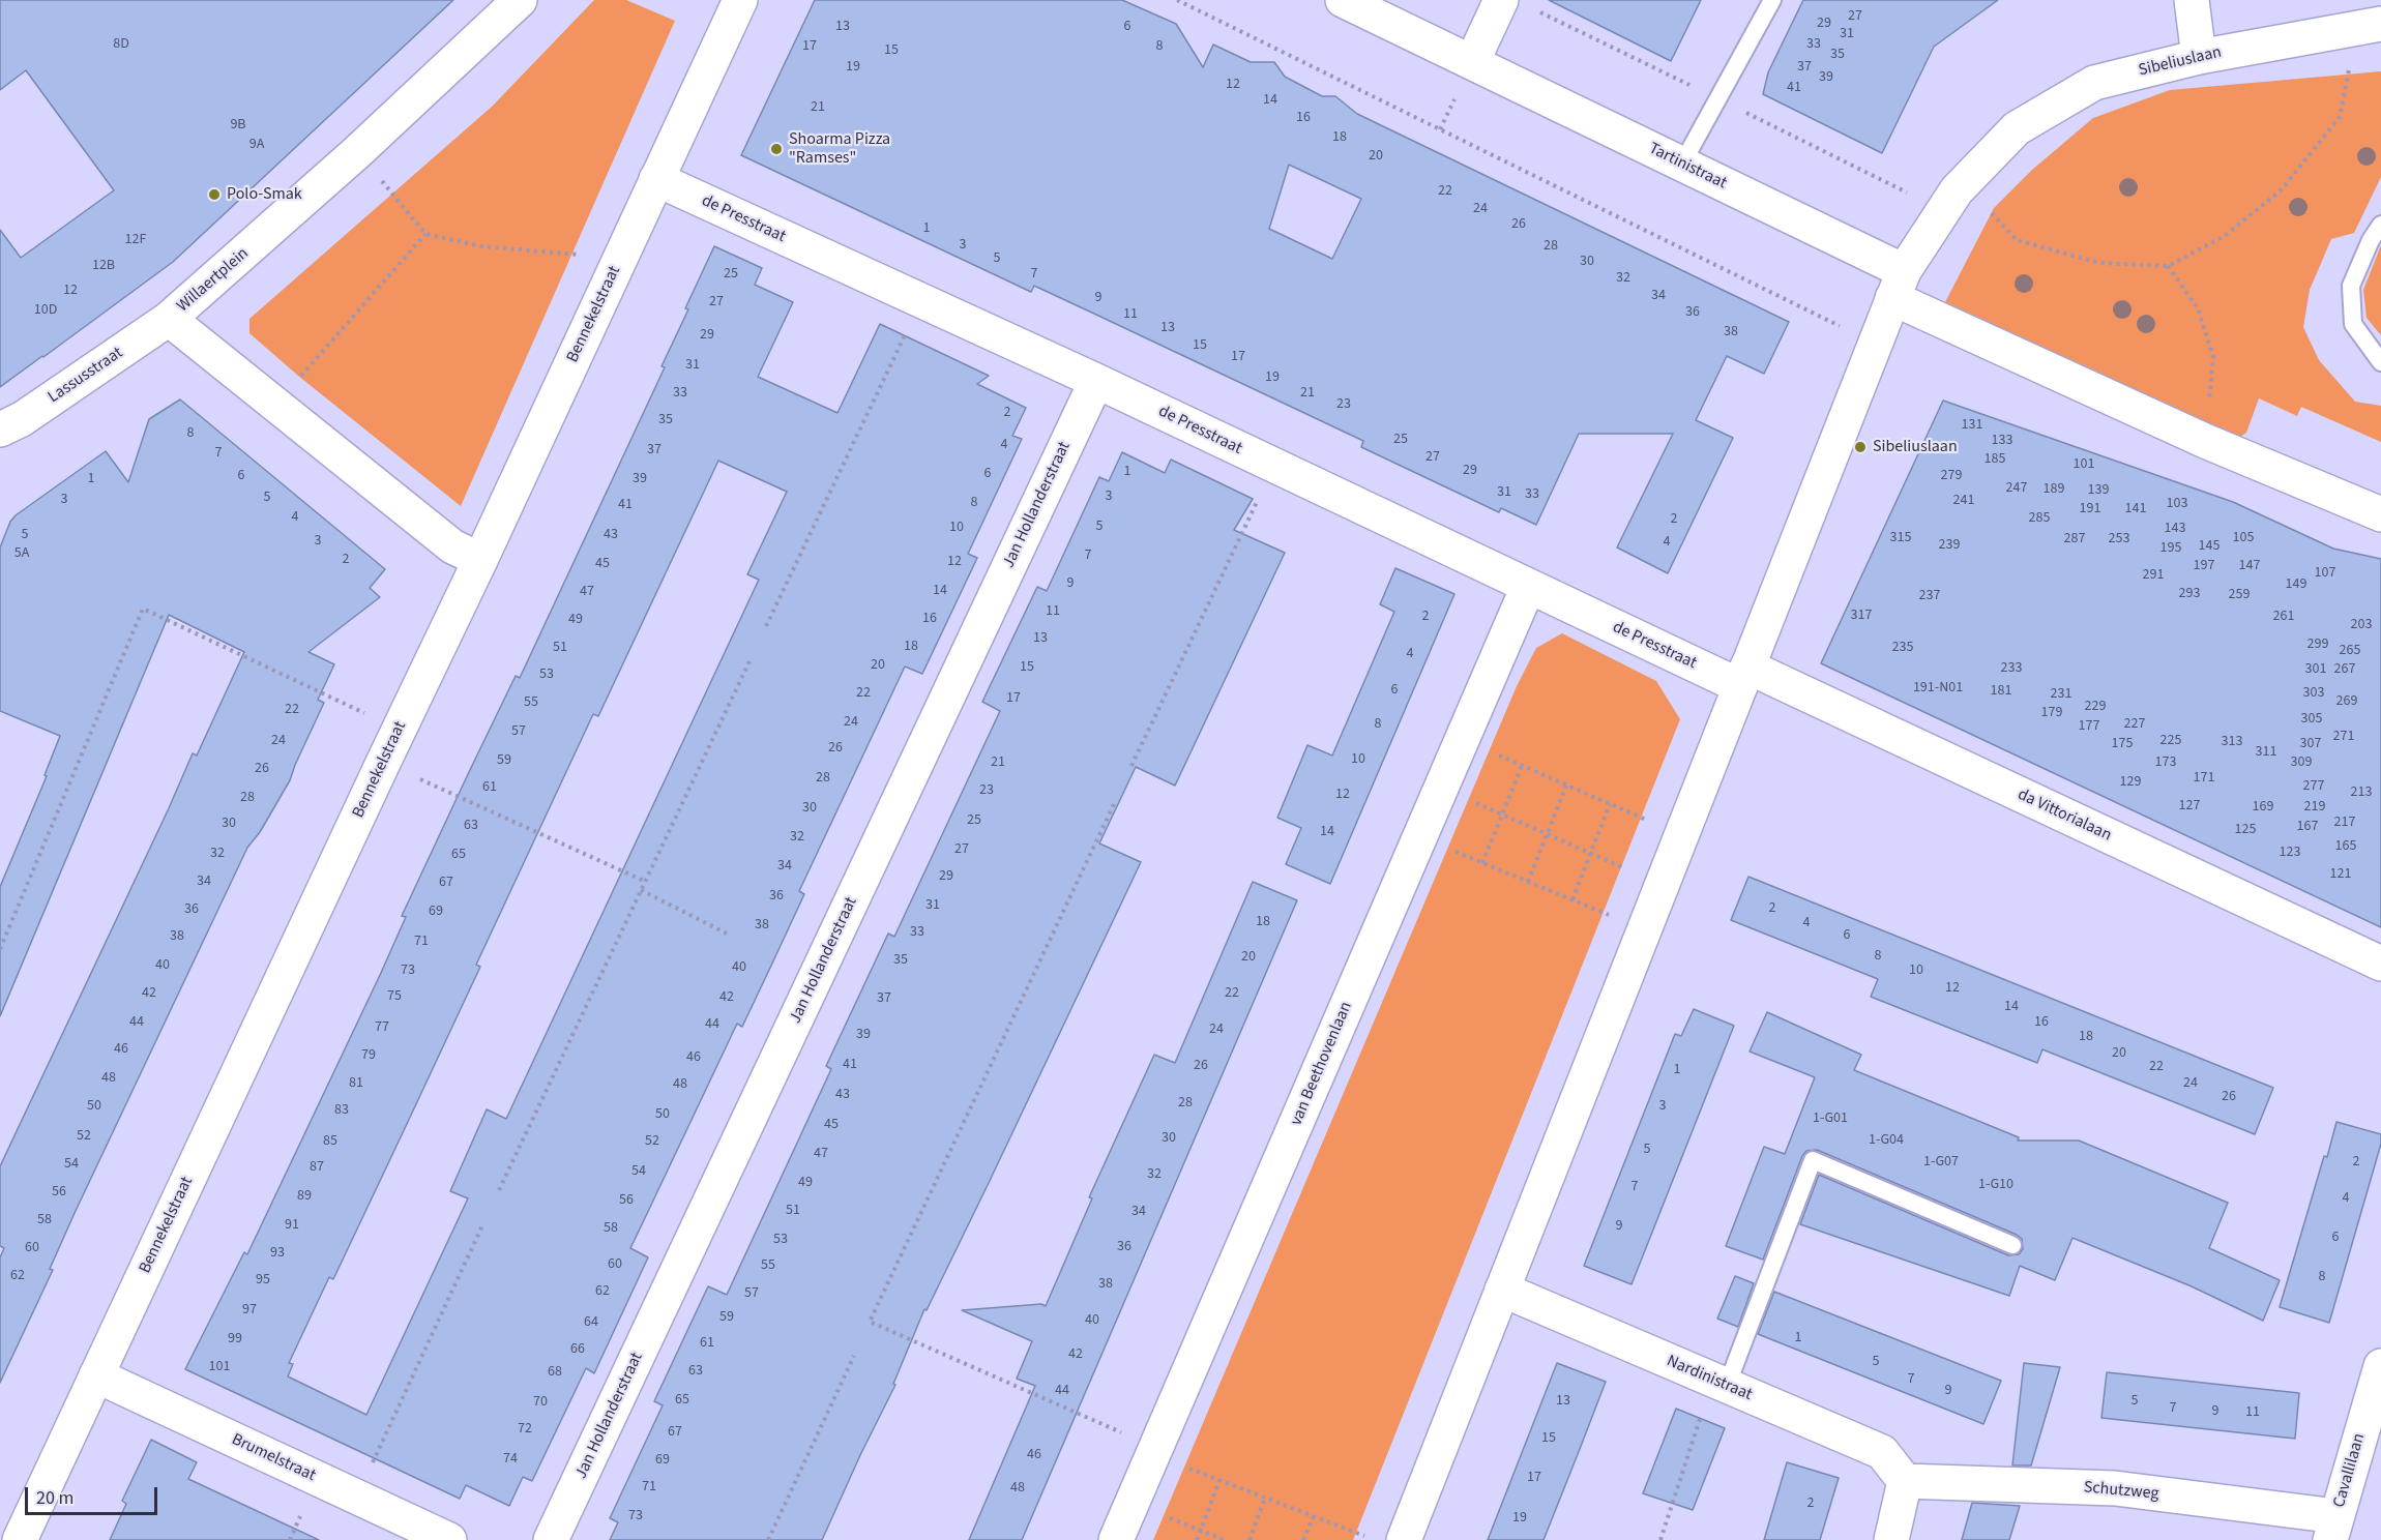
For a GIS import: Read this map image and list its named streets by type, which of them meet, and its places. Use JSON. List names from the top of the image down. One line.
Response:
{"streets":{"street":["Sibeliuslaan","Tartinistraat","de Presstraat","Willaertplein","Bennekelstraat","Lassusstraat","Jan Hollanderstraat","da Vittorialaan","van Beethovenlaan","Nardinistraat","Brumelstraat","Cavallilaan","Schutzweg"]},"crossings":[["Sibeliuslaan","Tartinistraat"],["Sibeliuslaan","de Presstraat"],["Sibeliuslaan","da Vittorialaan"],["de Presstraat","Bennekelstraat"],["de Presstraat","Jan Hollanderstraat"],["de Presstraat","da Vittorialaan"],["de Presstraat","van Beethovenlaan"],["Willaertplein","Bennekelstraat"],["Willaertplein","Lassusstraat"],["Bennekelstraat","Brumelstraat"],["Nardinistraat","Schutzweg"],["Cavallilaan","Schutzweg"]],"places":["Shoarma Pizza \"Ramses\"","Polo-Smak","Sibeliuslaan"],"house_numbers":["27","29","13","6","31","8D","33","17","8","15","35","19","37","39","12","41","14","21","16","9B","18","9A","20","22","24","26","1","12F","3","28","5","30","12B","25","7","32","12","34","9","27","10D","36","11","13","38","29","15","17","31","19","33","21","23","2","35","131","8","25","133","4","37","7","27","185","101","29","1","6","6","279","1","39","247","189","139","31","33","3","5","3","241","8","103","41","191","141","4","285","2","5","10","143","5","43","315","105","287","253","3","4","239","145","195","5A","7","2","12","45","197","147","107","291","9","149","14","47","293","259","237","11","317","2","261","16","49","203","13","299","18","51","235","265","4","20","15","233","301","267","53","191-N01","6","181","22","303","231","17","269","55","229","22","179","305","24","8","227","177","57","271","24","225","313","175","307","26","311","10","59","21","173","309","26","28","171","129","277","61","23","213","12","28","127","169","219","30","25","217","30","63","167","125","14","32","165","27","123","32","65","34","121","29","34","67","36","31","2","36","69","18","4","38","33","6","38","71","8","20","35","40","40","73","10","12","42","22","75","42","37","14","44","16","44","77","24","39","18","46","20","79","46","41","26","22","1","48","81","24","48","43","26","28","50","3","83","50","1-G01","45","52","30","1-G04","85","52","5","47","1-G07","2","54","87","54","32","49","1-G10","7","56","89","4","56","51","34","58","91","9","58","6","53","36","60","93","60","55","62","8","95","38","62","57","97","59","40","64","1","99","61","66","42","5","101","63","68","7","44","9","65","13","5","70","7","9","11","72","67","15","46","74","69","17","71","48","2","73","19"],"scale_bar":"20 m"}
